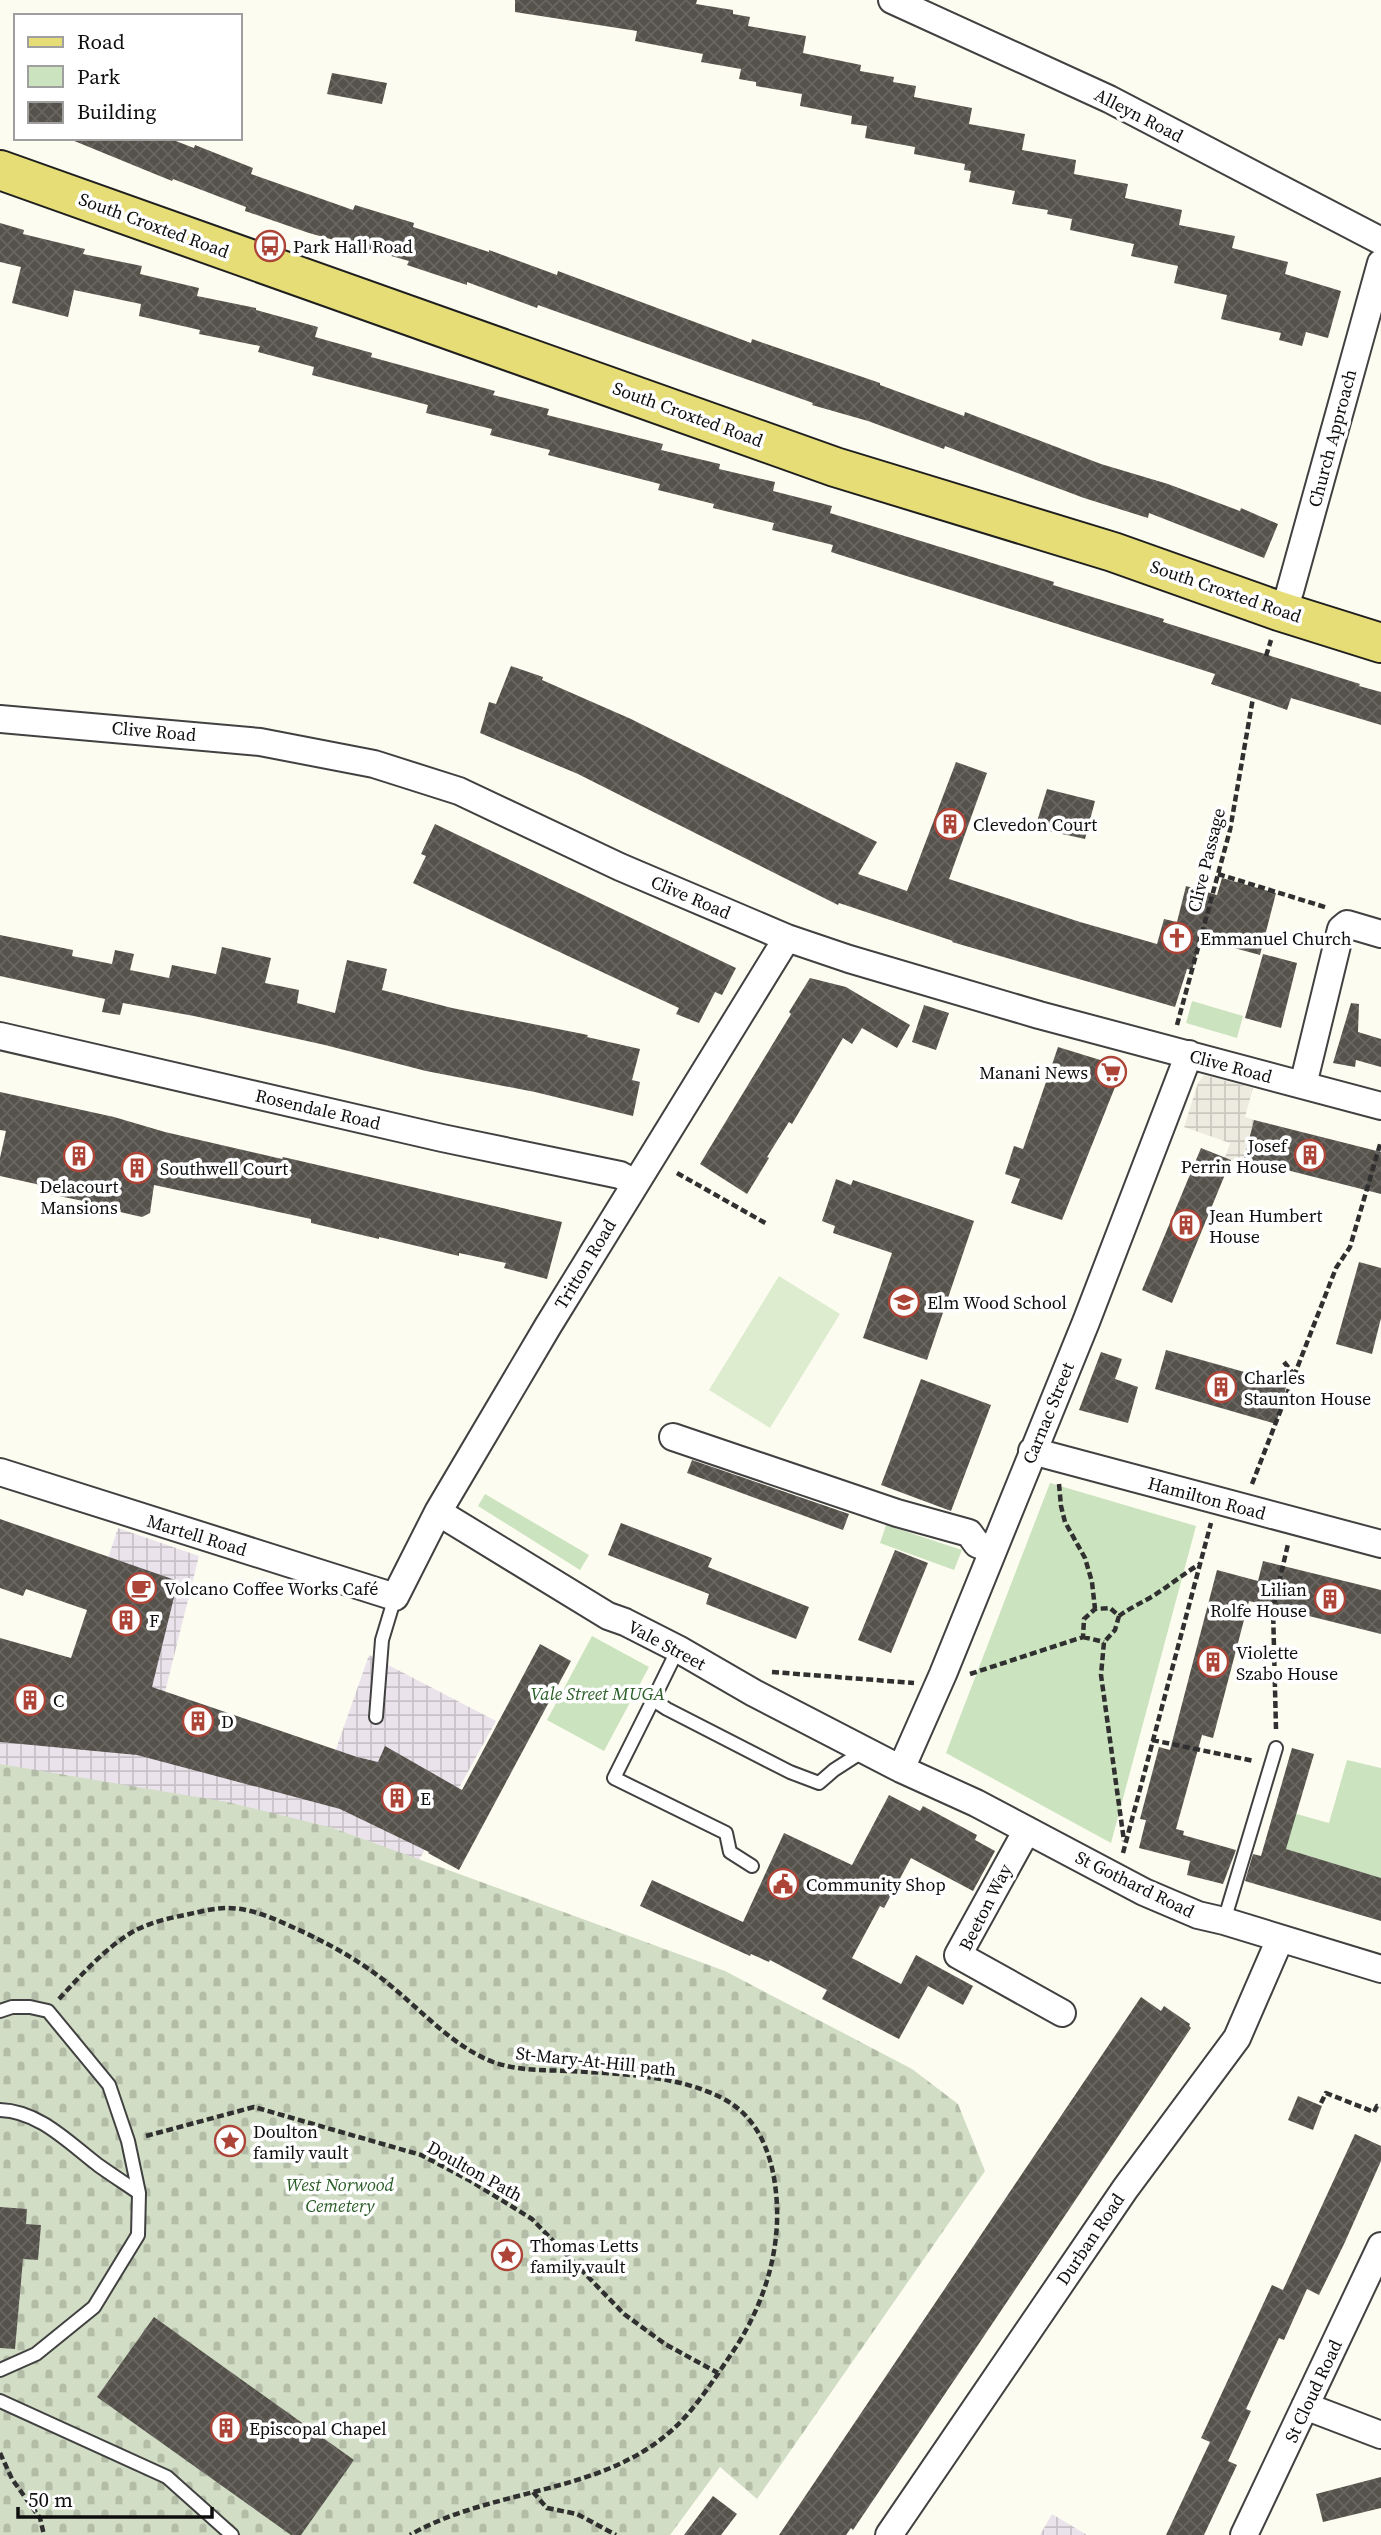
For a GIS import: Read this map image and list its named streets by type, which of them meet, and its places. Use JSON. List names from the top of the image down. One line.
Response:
{"streets":{"main road":["South Croxted Road"],"street":["Alleyn Road","Church Approach","Clive Road","Rosendale Road","Tritton Road","Carnac Street","Hamilton Road","Martell Road","Vale Street","St Gothard Road","Beeton Way","Durban Road","St Cloud Road"],"path":["Clive Passage","St-Mary-At-Hill path","Doulton Path"]},"crossings":[["South Croxted Road","Church Approach"],["Clive Road","Tritton Road"],["Clive Road","Carnac Street"],["Rosendale Road","Tritton Road"],["Tritton Road","Martell Road"],["Tritton Road","Vale Street"],["Carnac Street","Hamilton Road"],["Carnac Street","Vale Street"],["Carnac Street","St Gothard Road"],["Vale Street","St Gothard Road"],["St Gothard Road","Beeton Way"],["St Gothard Road","Durban Road"],["St-Mary-At-Hill path","Doulton Path"]],"parks":["Vale Street MUGA","West Norwood Cemetery"],"places":{"bus stop":["Park Hall Road"],"building":["Clevedon Court","Josef Perrin House","Delacourt Mansions","Southwell Court","Jean Humbert House","Charles Staunton House","Lilian Rolfe House","F","Violette Szabo House","C","D","E","Episcopal Chapel"],"church":["Emmanuel Church"],"supermarket":["Manani News"],"school or university":["Elm Wood School"],"cafe":["Volcano Coffee Works Café"],"public building":["Community Shop"],"place":["Doulton family vault","Thomas Letts family vault"]},"legend":["Road","Park","Building"],"scale_bar":"50 m"}
